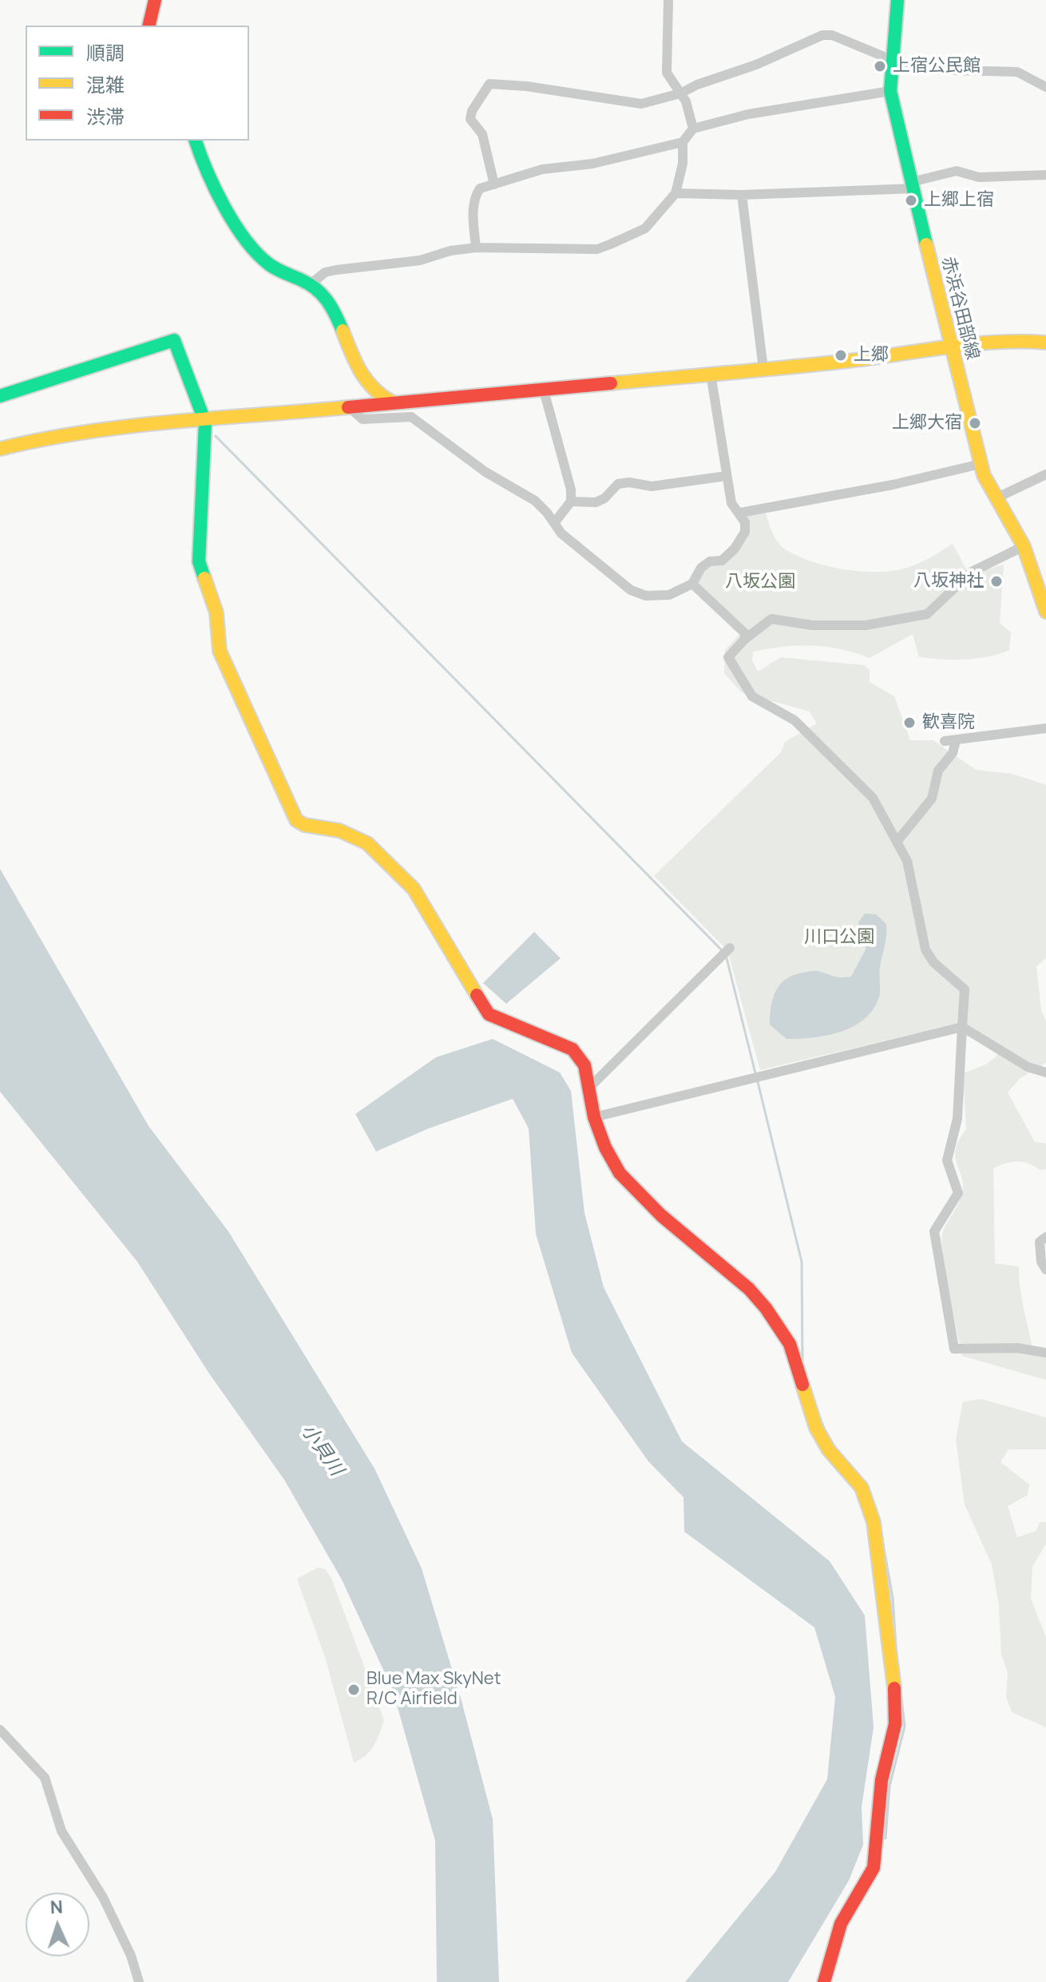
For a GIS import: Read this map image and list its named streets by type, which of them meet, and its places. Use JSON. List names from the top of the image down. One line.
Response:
{"streets":{"street":["赤浜谷田部線"]},"water":["小貝川"],"parks":["八坂公園","川口公園"],"places":["上宿公民館","上郷上宿","上郷","上郷大宿","八坂神社","歓喜院","Blue Max SkyNet R/C Airfield"],"legend":["順調","混雑","渋滞"],"north":"top"}
